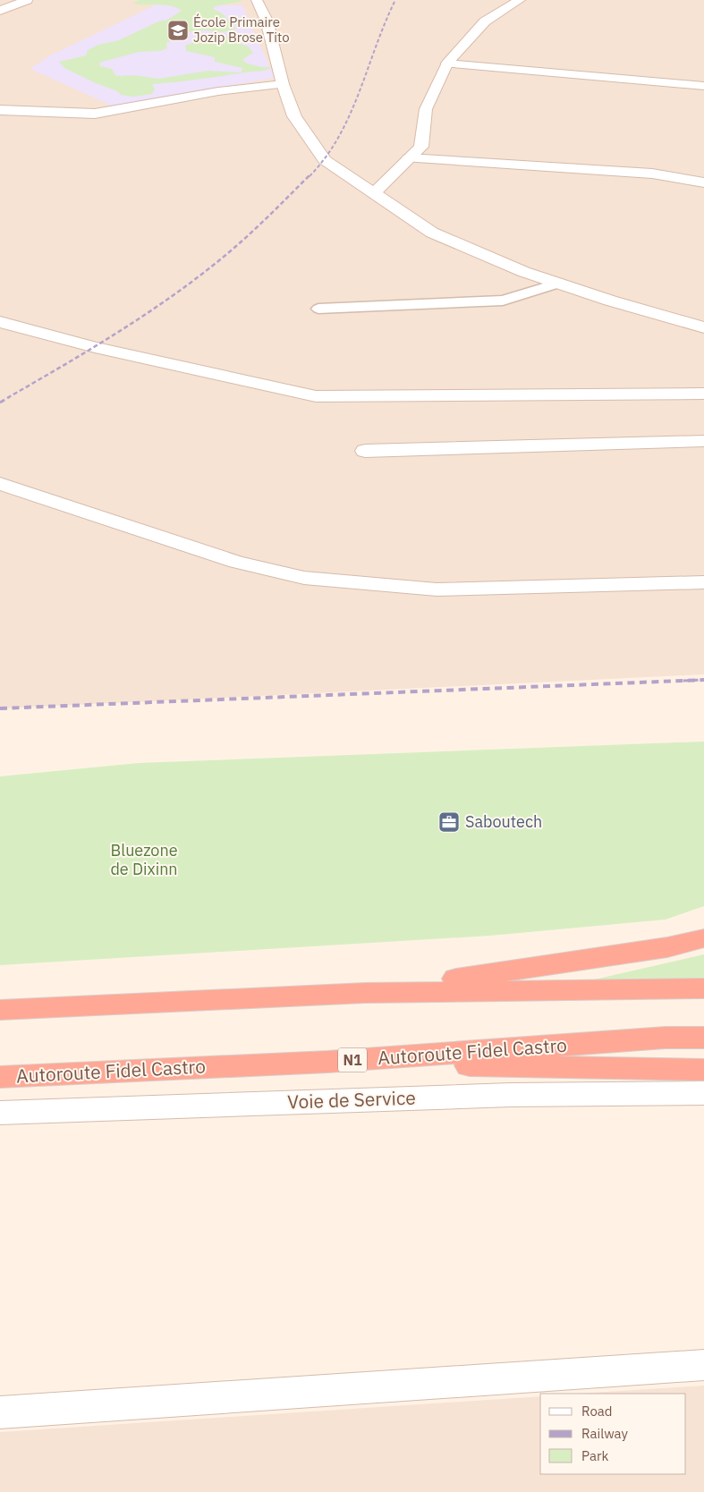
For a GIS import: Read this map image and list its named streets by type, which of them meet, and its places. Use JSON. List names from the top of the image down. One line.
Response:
{"streets":{"highway":["Autoroute Fidel Castro","N1"],"street":["Voie de Service"]},"parks":["Bluezone de Dixinn"],"places":{"school or university":["École Primaire Jozip Brose Tito"],"office":["Saboutech"]},"legend":["Road","Railway","Park"]}
